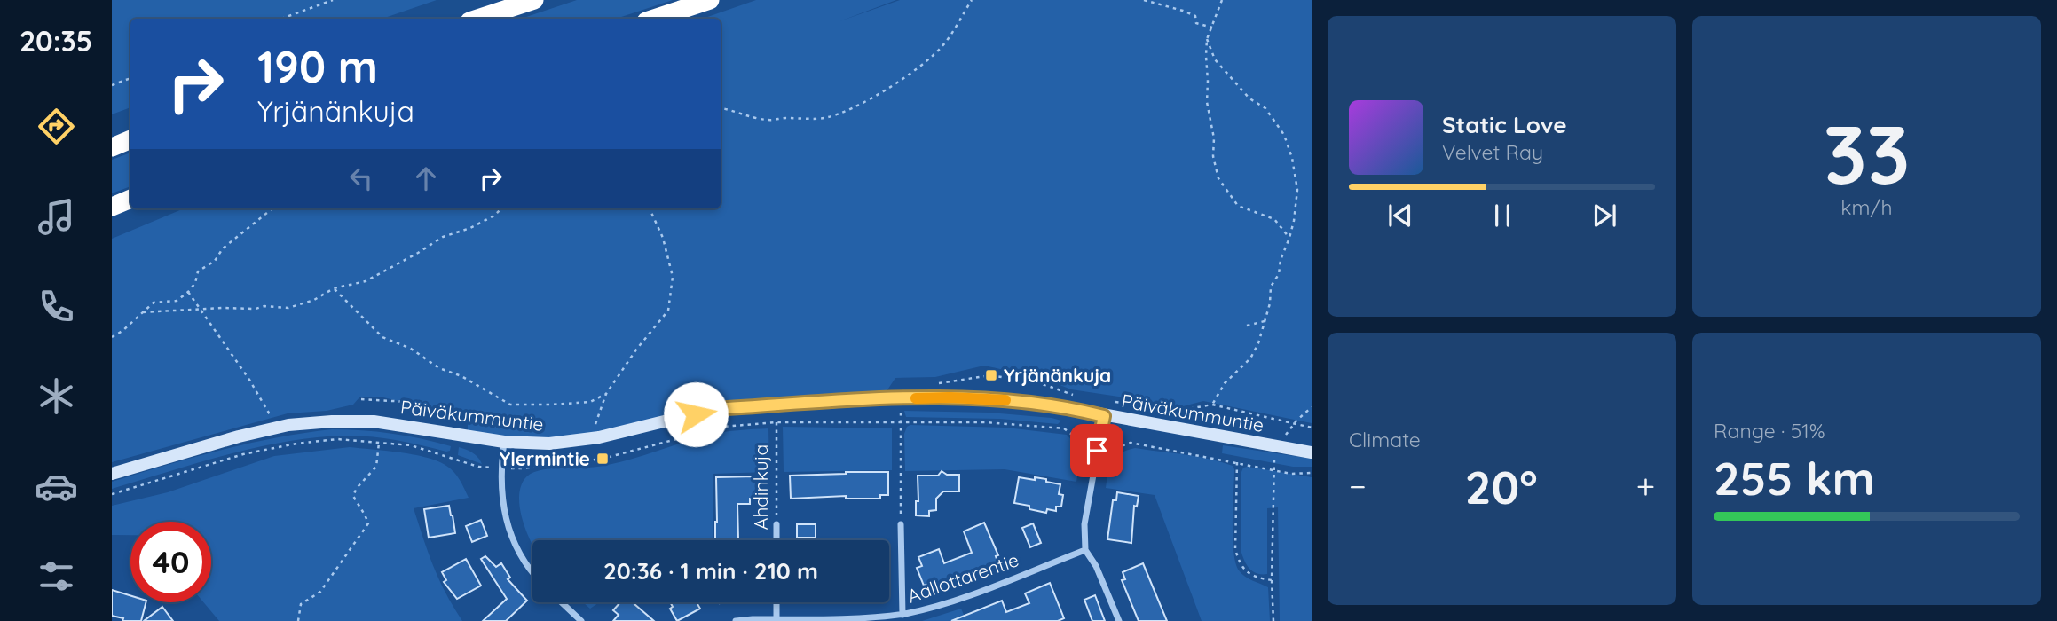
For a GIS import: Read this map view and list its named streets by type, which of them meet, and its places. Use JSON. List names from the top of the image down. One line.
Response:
{"streets":{"street":["Päiväkummuntie","Ahdinkuja","Aallottarentie"]},"places":{"transit":["Yrjänänkuja","Ylermintie"]},"page":{"tabs":"20:35","tile":[["33","km/h"],"Climate",["Range · 51%","255 km"]],"turn":["190 m","Yrjänänkuja"],"song":["Static Love","Velvet Ray"],"heat":["−","20°","+"],"limit":"40","trip":"20:36 · 1 min · 210 m"}}
